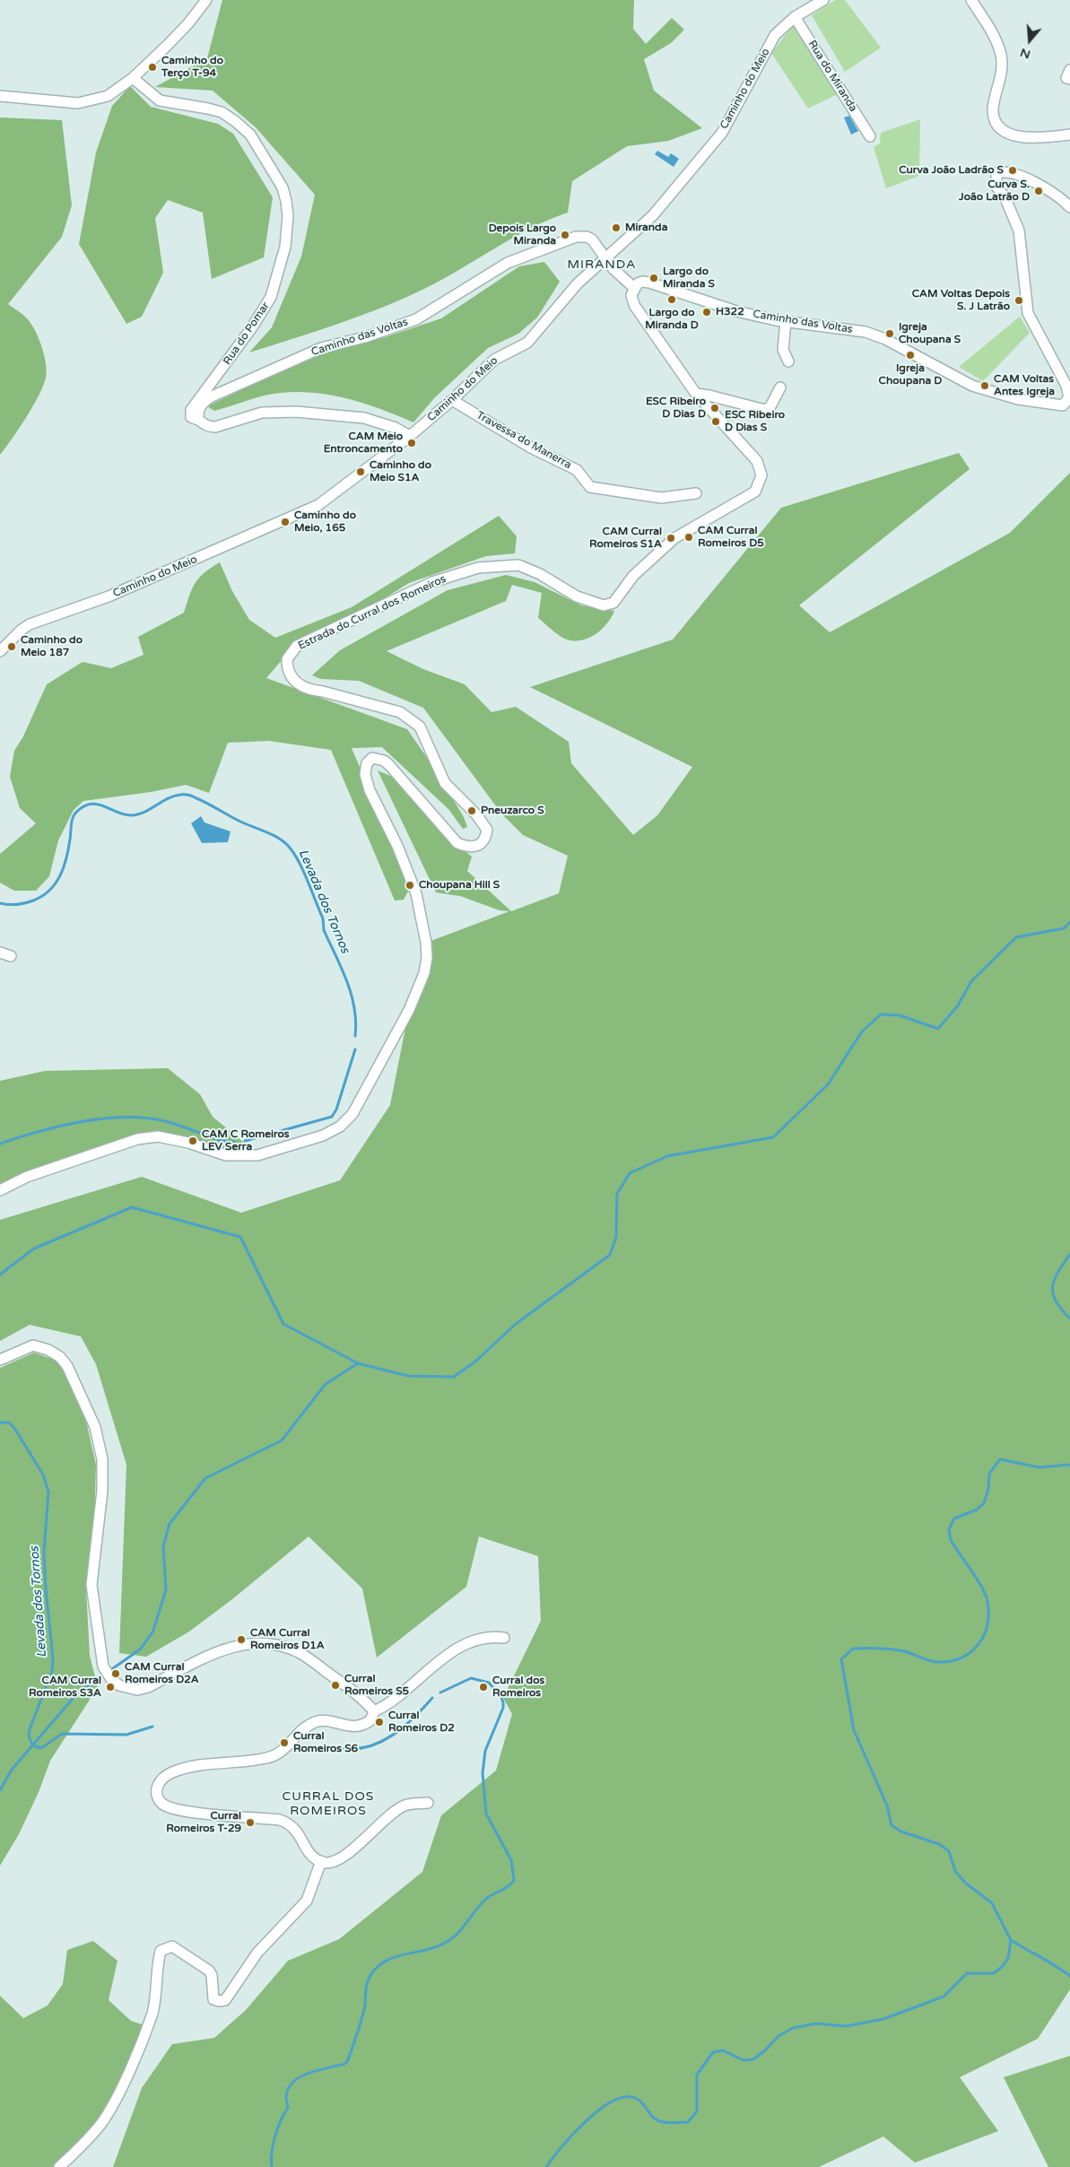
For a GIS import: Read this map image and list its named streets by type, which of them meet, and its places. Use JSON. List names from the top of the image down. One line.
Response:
{"streets":{"street":["Rua do Miranda","Caminho do Meio","Caminho das Voltas","Rua do Pomar","Travessa do Manerra","Estrada do Curral dos Romeiros"]},"crossings":[["Rua do Miranda","Caminho do Meio"],["Caminho do Meio","Caminho das Voltas"],["Caminho do Meio","Travessa do Manerra"],["Caminho das Voltas","Rua do Pomar"],["Caminho das Voltas","Estrada do Curral dos Romeiros"]],"districts":["MIRANDA","CURRAL DOS ROMEIROS"],"water":["Levada dos Tornos"],"places":["Caminho do Terço T-94","Curva João Ladrão S","Curva S. João Latrão D","Miranda","Depois Largo Miranda","Largo do Miranda S","Largo do Miranda D","CAM Voltas Depois S. J Latrão","H322","Igreja Choupana S","Igreja Choupana D","CAM Voltas Antes Igreja","ESC Ribeiro D Dias D","ESC Ribeiro D Dias S","CAM Meio Entroncamento","Caminho do Meio S1A","Caminho do Meio, 165","CAM Curral Romeiros D5","CAM Curral Romeiros S1A","Caminho do Meio 187","Pneuzarco S","Choupana Hill S","CAM C Romeiros LEV Serra","CAM Curral Romeiros D1A","CAM Curral Romeiros D2A","Curral Romeiros S5","CAM Curral Romeiros S3A","Curral dos Romeiros","Curral Romeiros D2","Curral Romeiros S6","Curral Romeiros T-29"],"north":"bottom"}
